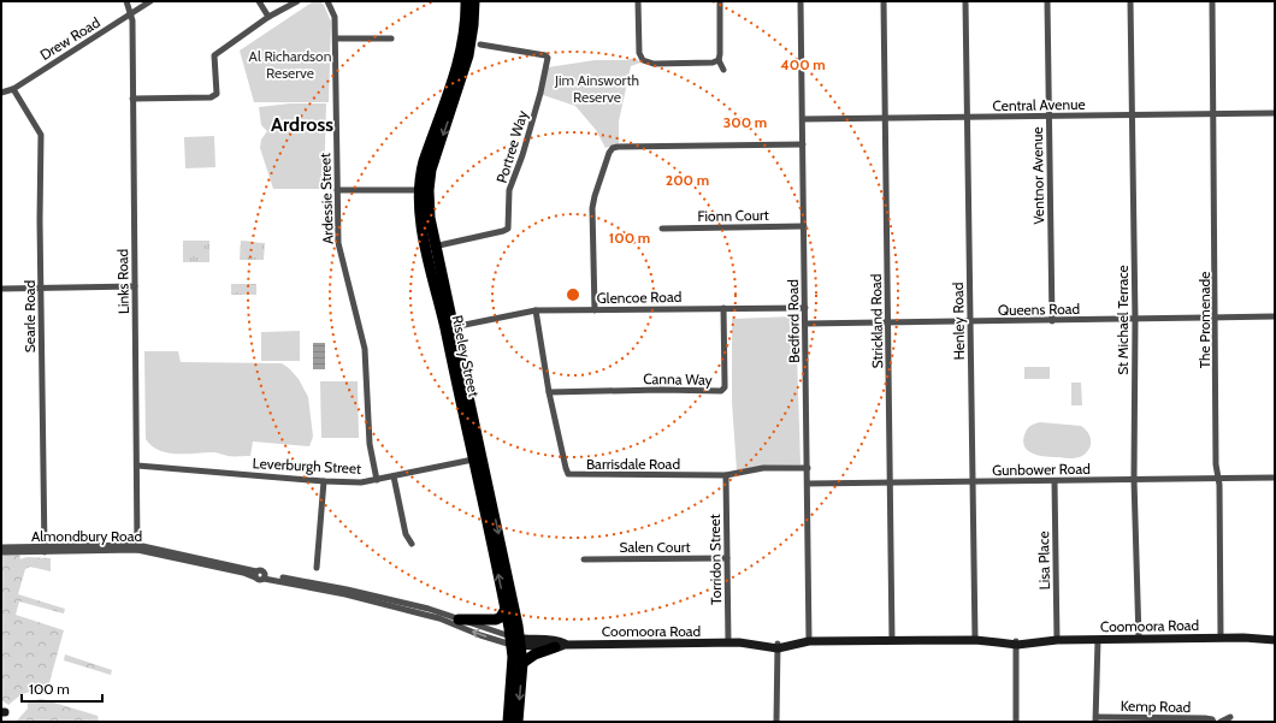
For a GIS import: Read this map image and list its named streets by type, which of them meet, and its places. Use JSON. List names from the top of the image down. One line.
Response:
{"streets":{"highway":["Riseley Street"],"street":["Drew Road","Central Avenue","Portree Way","Ventnor Avenue","Ardessie Street","Fionn Court","Links Road","Glencoe Road","Queens Road","Searle Road","St Michael Terrace","The Promenade","Bedford Road","Strickland Road","Henley Road","Canna Way","Barrisdale Road","Leverburgh Street","Gunbower Road","Almondbury Road","Salen Court","Torridon Street","Lisa Place","Coomoora Road","Kemp Road"]},"crossings":[["Drew Road","Links Road"],["Drew Road","Searle Road"],["Central Avenue","Ventnor Avenue"],["Central Avenue","St Michael Terrace"],["Central Avenue","The Promenade"],["Central Avenue","Bedford Road"],["Central Avenue","Strickland Road"],["Central Avenue","Henley Road"],["Portree Way","Riseley Street"],["Ventnor Avenue","Queens Road"],["Ardessie Street","Leverburgh Street"],["Fionn Court","Bedford Road"],["Links Road","Leverburgh Street"],["Links Road","Almondbury Road"],["Glencoe Road","Bedford Road"],["Glencoe Road","Riseley Street"],["Glencoe Road","Canna Way"],["Glencoe Road","Barrisdale Road"],["Queens Road","St Michael Terrace"],["Queens Road","The Promenade"],["Queens Road","Bedford Road"],["Queens Road","Strickland Road"],["Queens Road","Henley Road"],["Searle Road","Almondbury Road"],["St Michael Terrace","Gunbower Road"],["St Michael Terrace","Coomoora Road"],["The Promenade","Gunbower Road"],["The Promenade","Coomoora Road"],["Bedford Road","Barrisdale Road"],["Bedford Road","Gunbower Road"],["Bedford Road","Coomoora Road"],["Strickland Road","Gunbower Road"],["Strickland Road","Coomoora Road"],["Henley Road","Gunbower Road"],["Henley Road","Coomoora Road"],["Riseley Street","Leverburgh Street"],["Riseley Street","Coomoora Road"],["Canna Way","Barrisdale Road"],["Barrisdale Road","Torridon Street"],["Gunbower Road","Lisa Place"],["Salen Court","Torridon Street"],["Torridon Street","Coomoora Road"],["Lisa Place","Coomoora Road"]],"districts":["Ardross"],"parks":["Al Richardson Reserve","Jim Ainsworth Reserve"],"scale_bar":"100 m","rings":["400 m","300 m","200 m","100 m"]}
